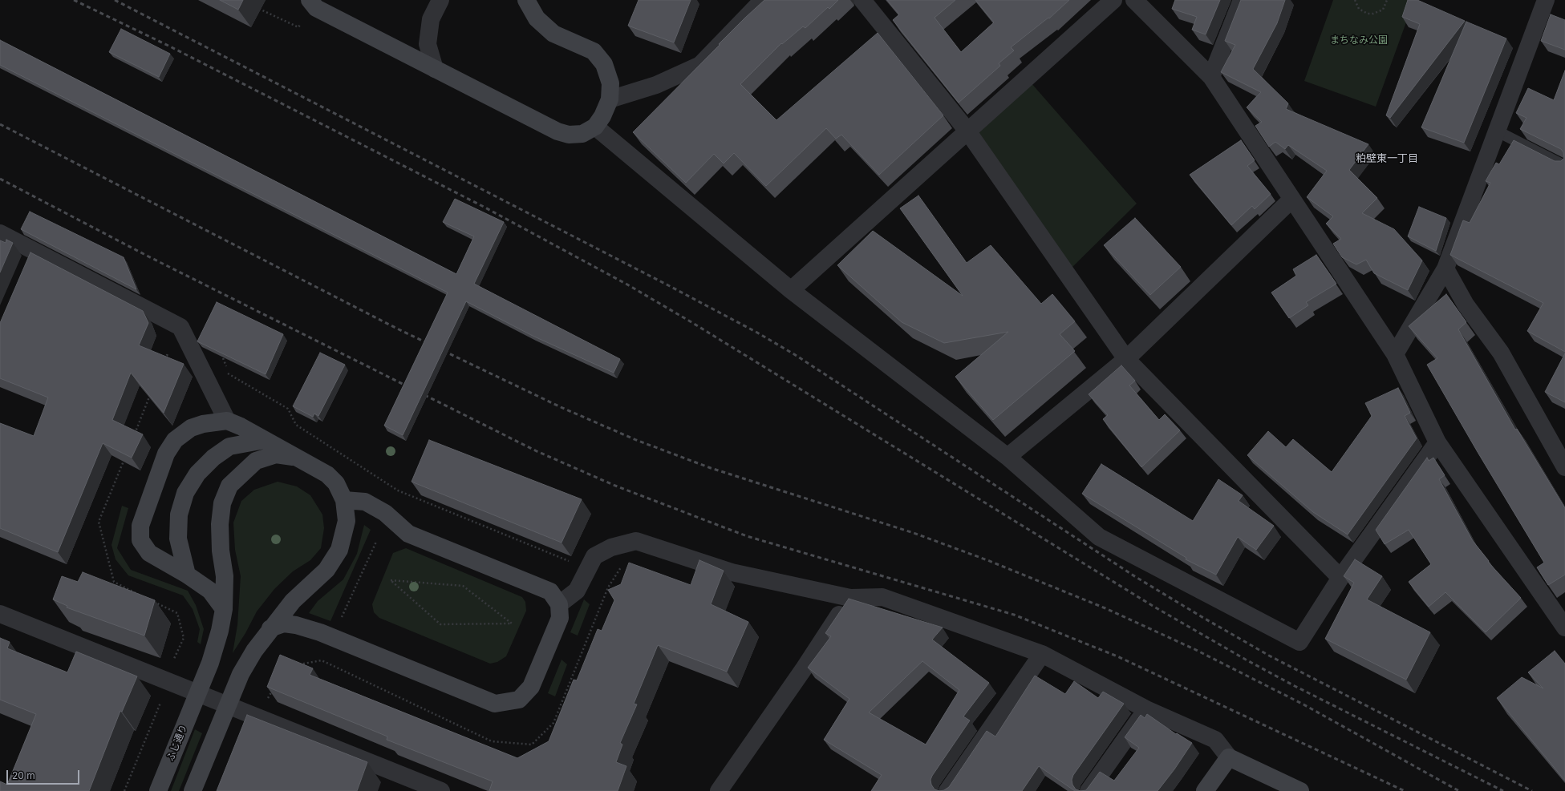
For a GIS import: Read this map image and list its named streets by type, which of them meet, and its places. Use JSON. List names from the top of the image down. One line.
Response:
{"streets":{"street":["ふじ通り"]},"districts":["粕壁東一丁目"],"parks":["まちなみ公園"],"scale_bar":"20 m"}
